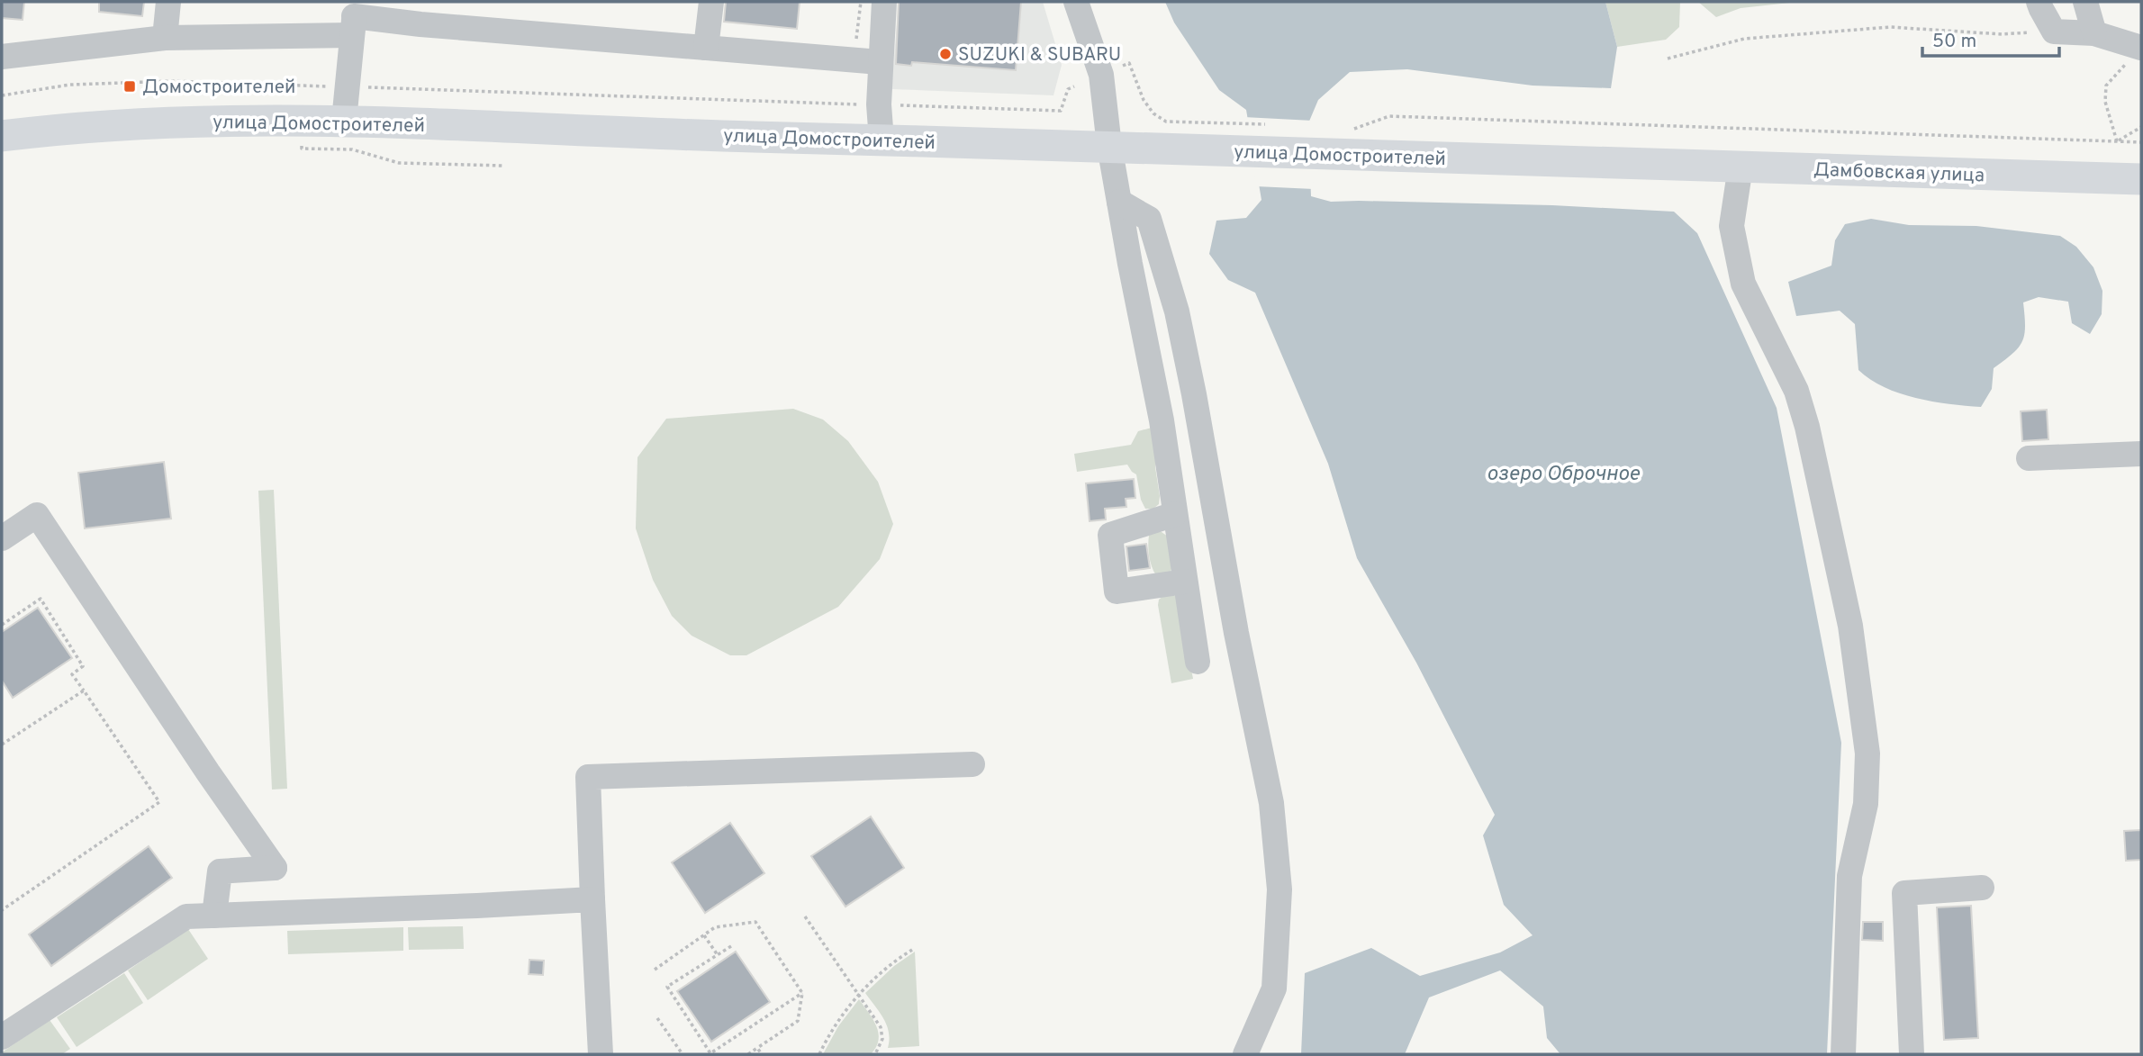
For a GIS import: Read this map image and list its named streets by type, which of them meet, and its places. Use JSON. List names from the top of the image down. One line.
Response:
{"streets":{"main road":["улица Домостроителей","Дамбовская улица"]},"crossings":[["улица Домостроителей","Дамбовская улица"]],"water":["озеро Оброчное"],"places":{"other":["SUZUKI & SUBARU"],"transit":["Домостроителей"]},"scale_bar":"50 m"}
